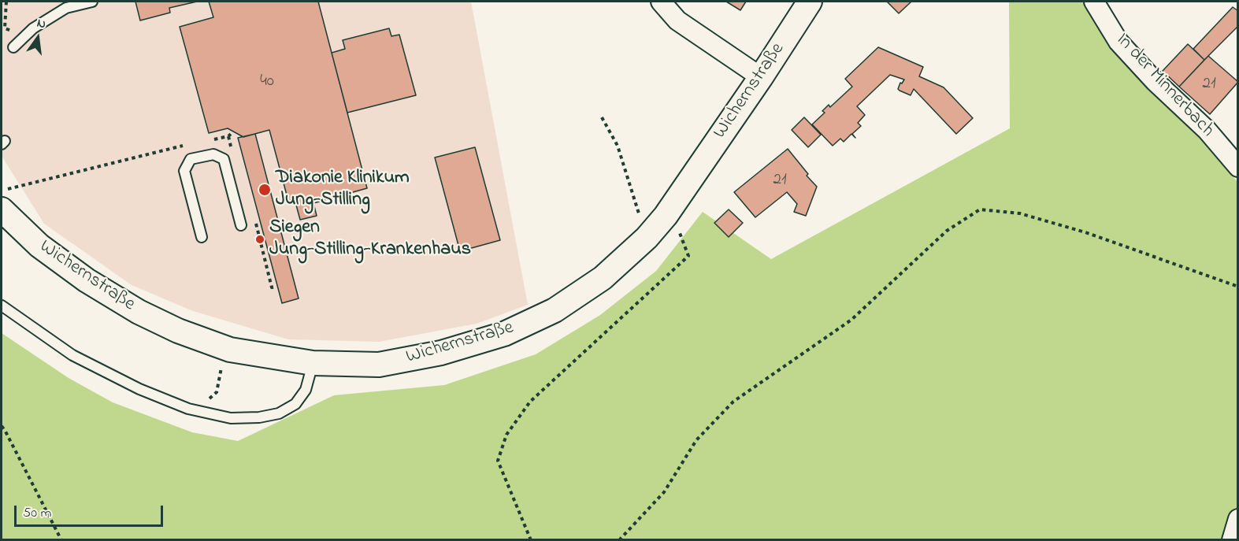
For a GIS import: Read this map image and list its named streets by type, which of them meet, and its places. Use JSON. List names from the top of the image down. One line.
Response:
{"streets":{"street":["In der Minnerbach","Wichernstraße"]},"places":["Diakonie Klinikum Jung-Stilling","Siegen Jung-Stilling-Krankenhaus"],"house_numbers":["40","21","21"],"scale_bar":"50 m","north":"top"}
